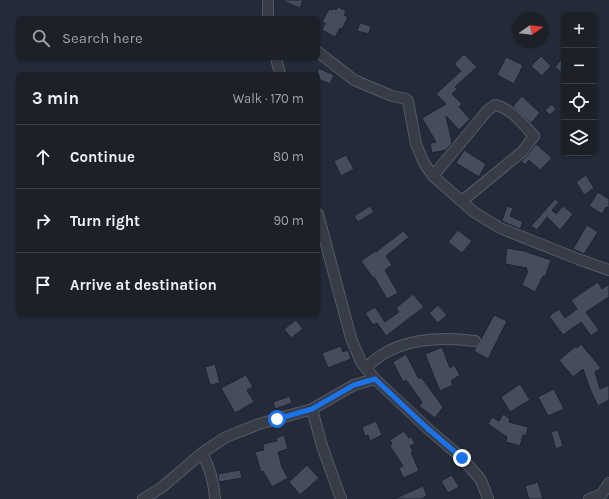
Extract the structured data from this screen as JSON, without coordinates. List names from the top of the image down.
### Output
{
  "north": "right",
  "page": {
    "map_buttons": ["+", "−"],
    "search": "Search here",
    "heading": ["3 min", "Walk · 170 m"],
    "list": [
      ["Continue", "80 m"],
      ["Turn right", "90 m"],
      "Arrive at destination"
    ]
  }
}
